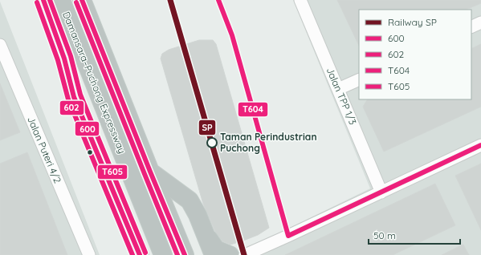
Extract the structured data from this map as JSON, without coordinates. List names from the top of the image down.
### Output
{
  "streets": {
    "highway": ["Damansara–Puchong Expressway"],
    "street": ["Jalan TPP 1/3", "Jalan Puteri 4/2"]
  },
  "places": ["Taman Perindustrian Puchong"],
  "lines": [
    "rail line SP",
    "transit line 600",
    "transit line T604",
    "transit line T605",
    "transit line 602"
  ],
  "legend": [
    "Railway SP",
    "600",
    "602",
    "T604",
    "T605"
  ],
  "scale_bar": "50 m"
}
